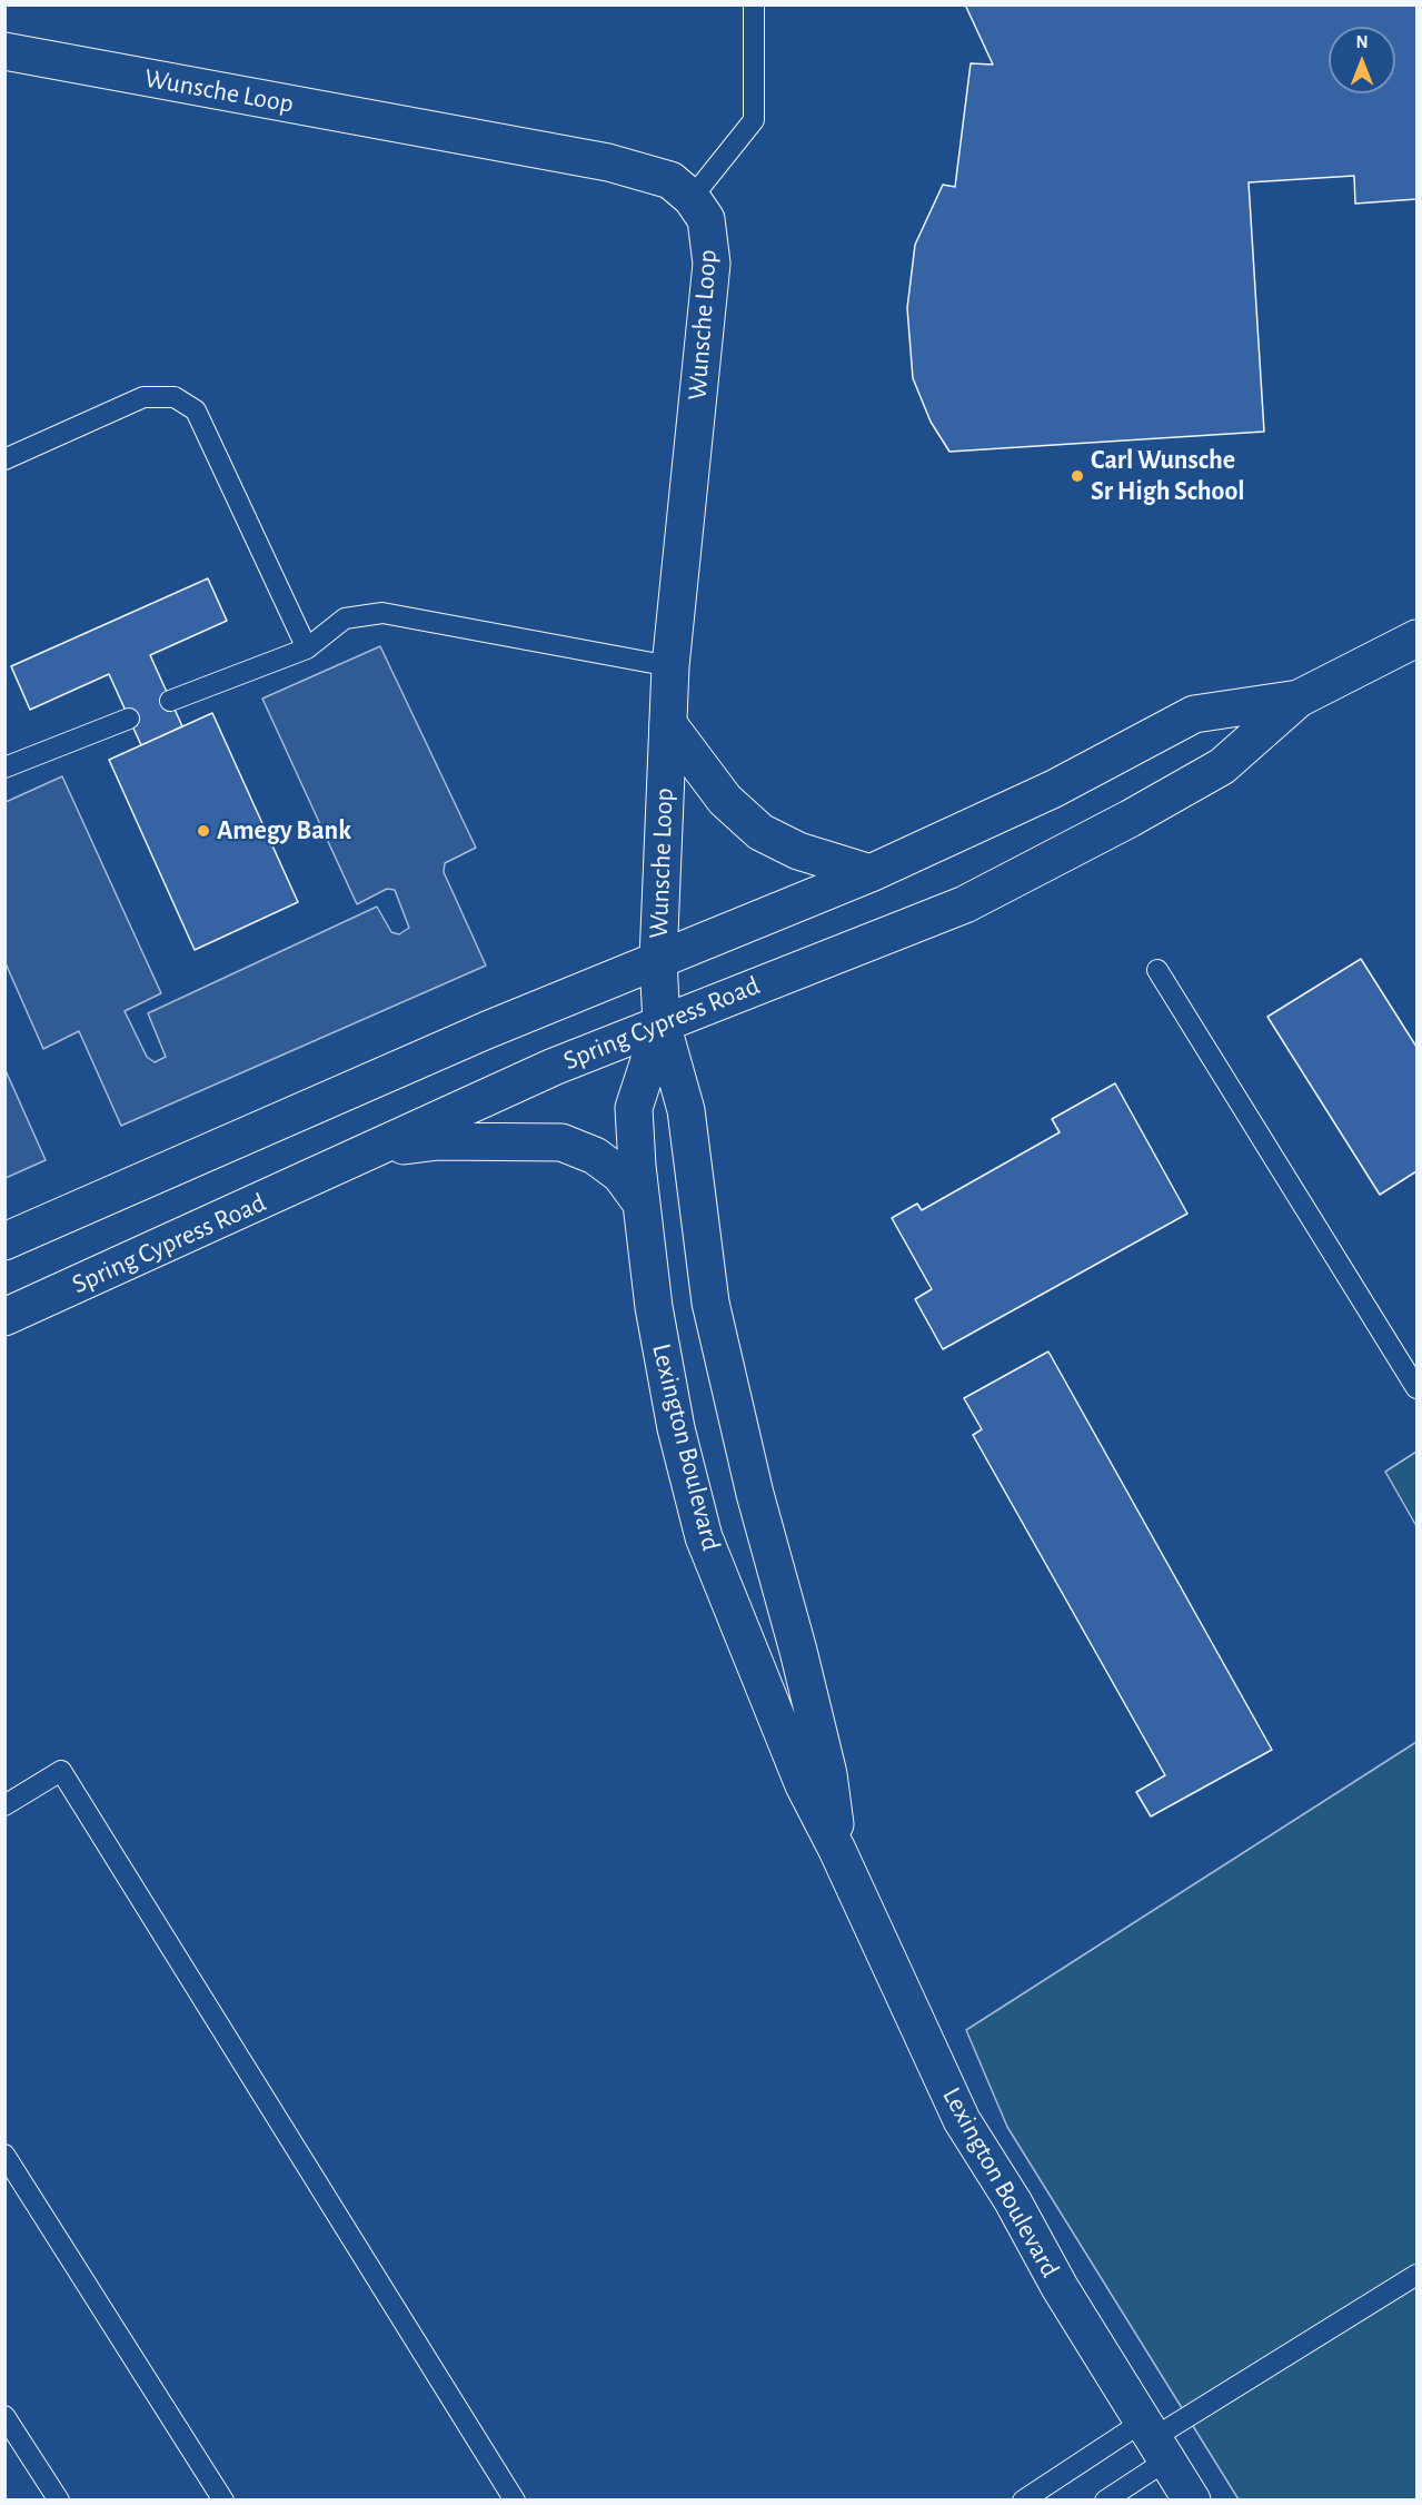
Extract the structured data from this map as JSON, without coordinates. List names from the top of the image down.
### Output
{
  "streets": {
    "main road": ["Wunsche Loop", "Spring Cypress Road", "Lexington Boulevard"]
  },
  "crossings": [
    ["Wunsche Loop", "Spring Cypress Road"],
    ["Wunsche Loop", "Lexington Boulevard"],
    ["Spring Cypress Road", "Lexington Boulevard"]
  ],
  "places": ["Carl Wunsche Sr High School", "Amegy Bank"],
  "north": "top"
}
